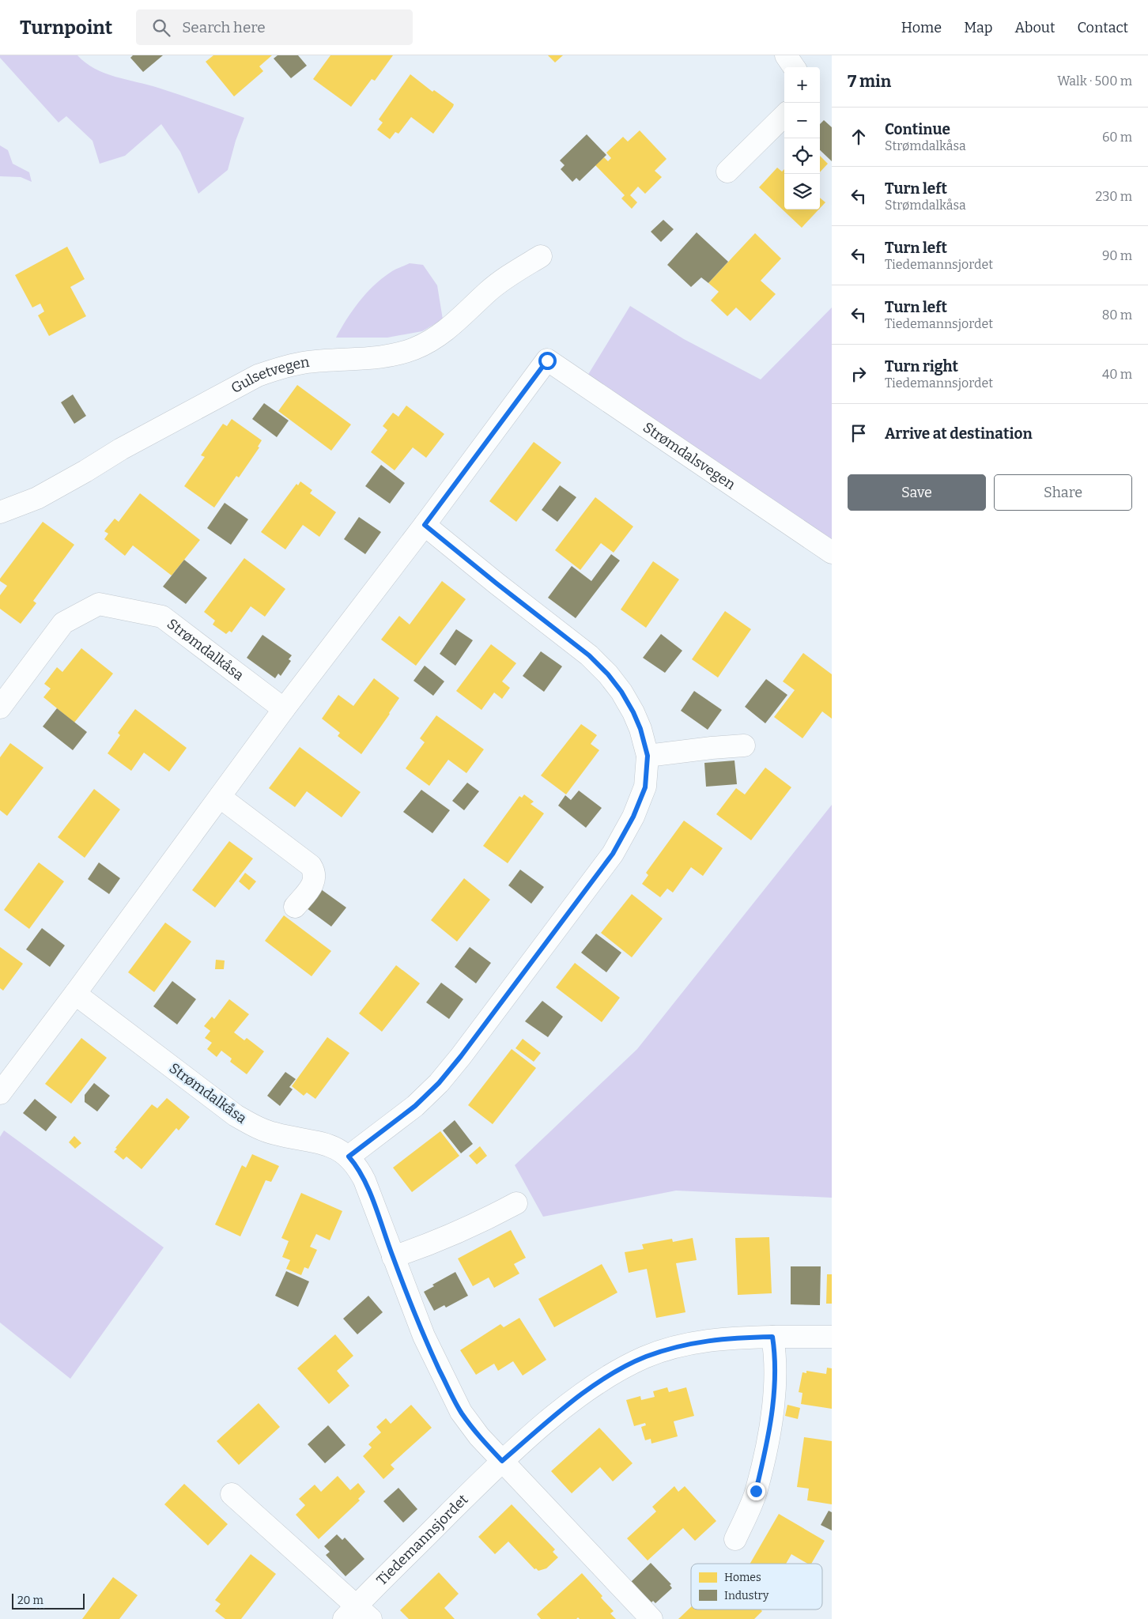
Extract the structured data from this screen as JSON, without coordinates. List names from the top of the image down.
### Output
{
  "streets": {
    "street": [
      "Gulsetvegen",
      "Strømdalsvegen",
      "Strømdalkåsa",
      "Tiedemannsjordet"
    ]
  },
  "legend": ["Homes", "Industry"],
  "scale_bar": "20 m",
  "page": {
    "header": "Turnpoint",
    "search": "Search here",
    "nav": [
      "Home",
      "Map",
      "About",
      "Contact"
    ],
    "heading": ["7 min", "Walk · 500 m"],
    "map_buttons": ["+", "−"],
    "list": [
      ["Continue", "Strømdalkåsa", "60 m"],
      ["Turn left", "Strømdalkåsa", "230 m"],
      ["Turn left", "Tiedemannsjordet", "90 m"],
      ["Turn left", "Tiedemannsjordet", "80 m"],
      ["Turn right", "Tiedemannsjordet", "40 m"],
      "Arrive at destination"
    ],
    "buttons": ["Save", "Share"],
    "scale": "20 m"
  }
}
